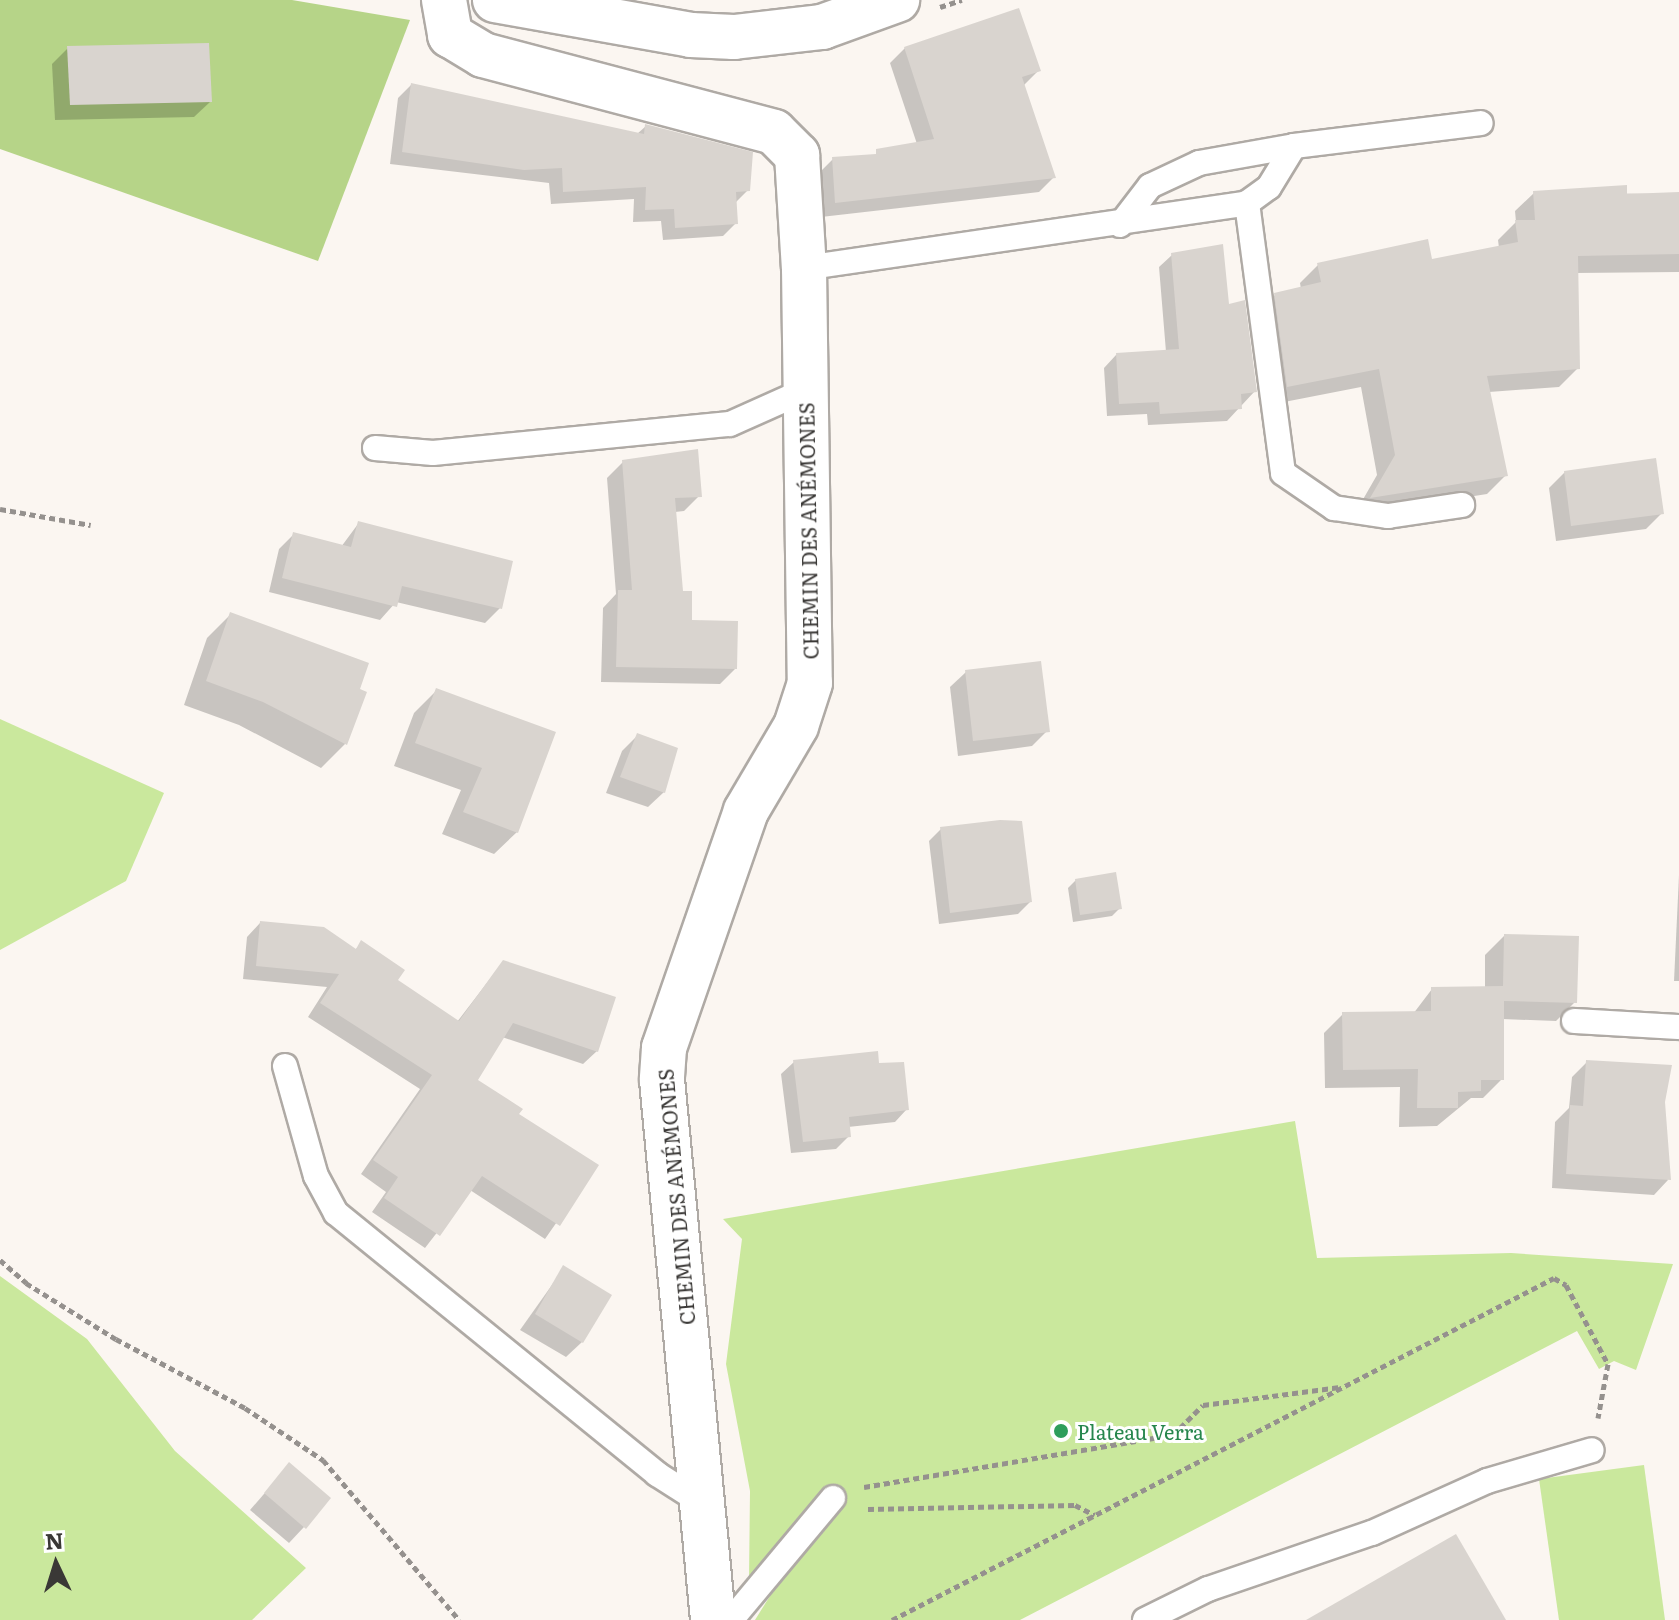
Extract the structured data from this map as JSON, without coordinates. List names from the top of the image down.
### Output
{
  "streets": {
    "street": ["CHEMIN DES ANÉMONES"]
  },
  "places": ["Plateau Verra"],
  "north": "top"
}
